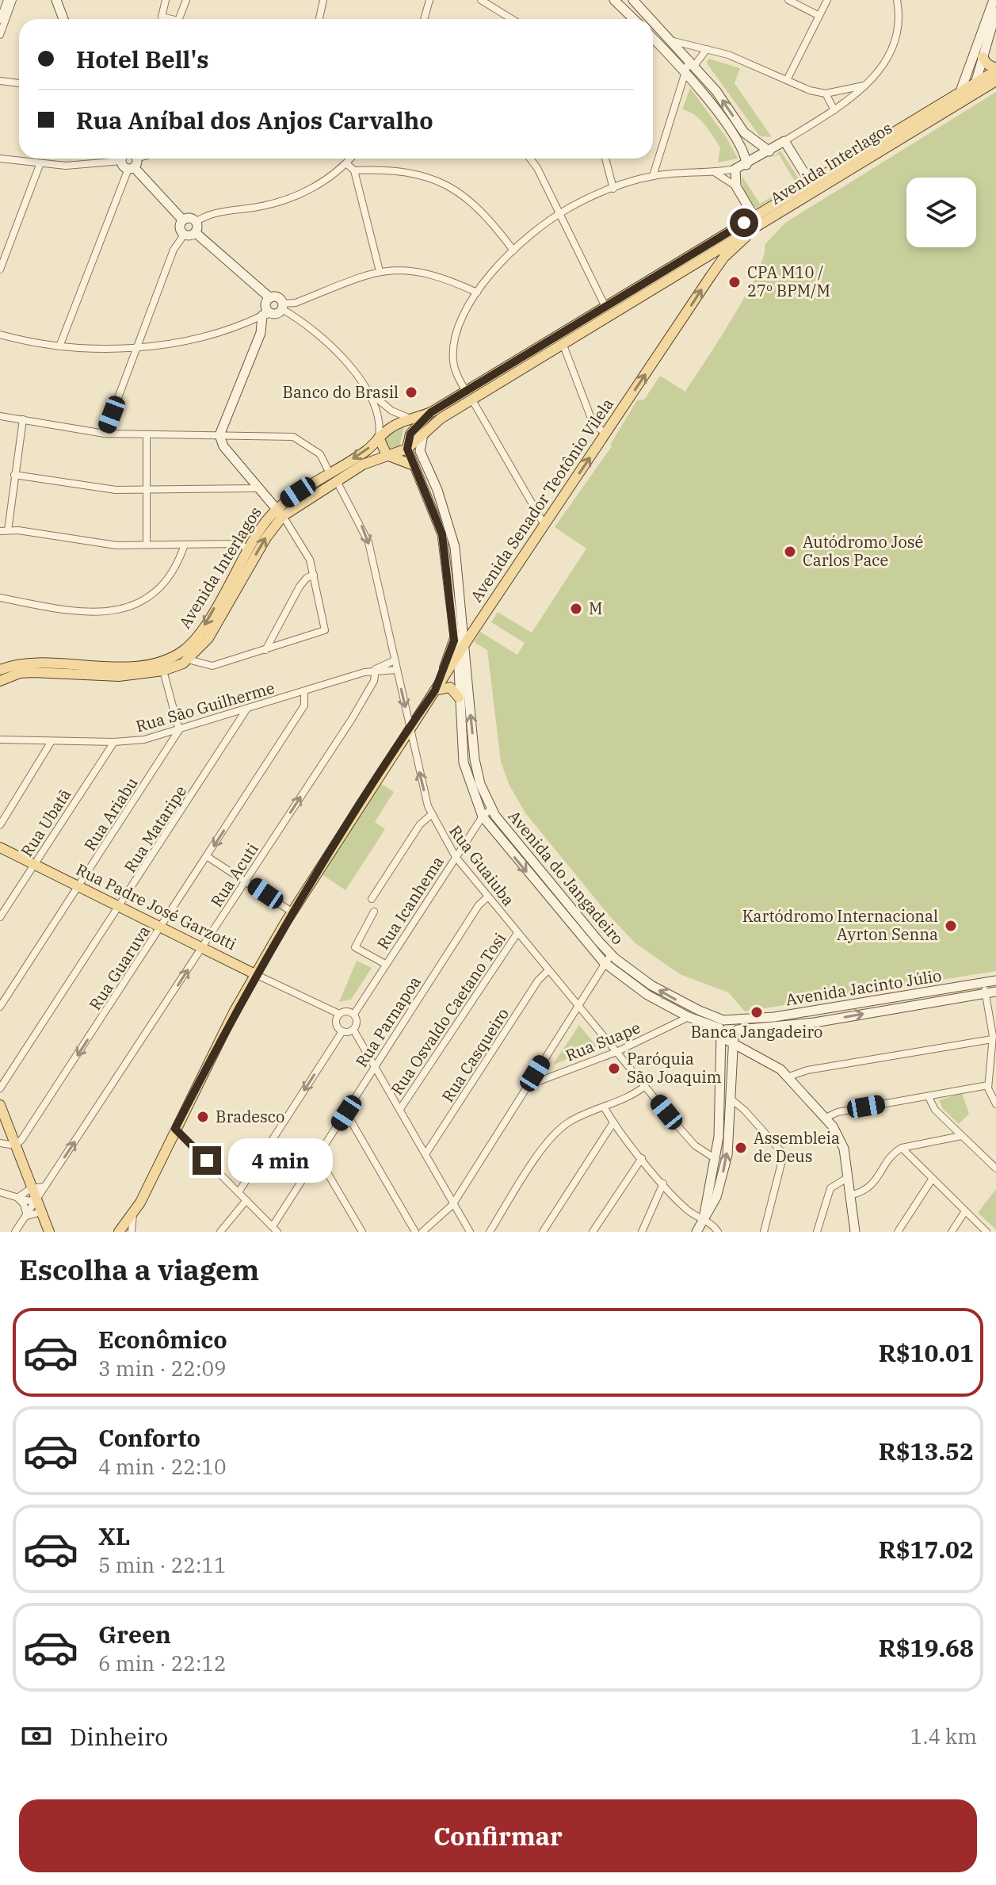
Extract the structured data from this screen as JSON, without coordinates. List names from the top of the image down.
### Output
{
  "streets": {
    "main road": ["Avenida Interlagos", "Avenida Senador Teotônio Vilela", "Rua Padre José Garzotti"],
    "street": [
      "Rua São Guilherme",
      "Rua Ariabu",
      "Rua Ubatã",
      "Rua Mataripe",
      "Rua Guaiuba",
      "Rua Acuti",
      "Avenida do Jangadeiro",
      "Rua Icanhema",
      "Rua Guaruva",
      "Avenida Jacinto Júlio",
      "Rua Osvaldo Caetano Tosi",
      "Rua Parnapoa",
      "Rua Suape",
      "Rua Casqueiro"
    ]
  },
  "crossings": [
    ["Avenida Interlagos", "Avenida Senador Teotônio Vilela"],
    ["Avenida Interlagos", "Rua Guaiuba"],
    ["Avenida Interlagos", "Avenida do Jangadeiro"],
    ["Avenida Senador Teotônio Vilela", "Rua Guaiuba"],
    ["Avenida Senador Teotônio Vilela", "Avenida do Jangadeiro"],
    ["Avenida Senador Teotônio Vilela", "Rua Padre José Garzotti"],
    ["Rua São Guilherme", "Rua Ariabu"],
    ["Rua São Guilherme", "Rua Ubatã"],
    ["Rua São Guilherme", "Rua Mataripe"],
    ["Rua São Guilherme", "Rua Guaiuba"],
    ["Rua São Guilherme", "Rua Acuti"],
    ["Rua São Guilherme", "Rua Guaruva"],
    ["Rua Ariabu", "Rua Padre José Garzotti"],
    ["Rua Ubatã", "Rua Padre José Garzotti"],
    ["Rua Mataripe", "Rua Padre José Garzotti"],
    ["Rua Guaiuba", "Rua Icanhema"],
    ["Rua Guaiuba", "Rua Osvaldo Caetano Tosi"],
    ["Rua Guaiuba", "Rua Parnapoa"],
    ["Rua Guaiuba", "Rua Suape"],
    ["Rua Guaiuba", "Rua Casqueiro"],
    ["Rua Acuti", "Rua Padre José Garzotti"],
    ["Avenida do Jangadeiro", "Rua Icanhema"],
    ["Avenida do Jangadeiro", "Rua Suape"],
    ["Rua Padre José Garzotti", "Rua Guaruva"]
  ],
  "one_way": ["Rua Acuti", "Rua Guaruva"],
  "places": [
    "CPA M10 / 27º BPM/M",
    "Banco do Brasil",
    "Autódromo José Carlos Pace",
    "M",
    "Kartódromo Internacional Ayrton Senna",
    "Banca Jangadeiro",
    "Paróquia São Joaquim",
    "Bradesco",
    "Assembleia de Deus"
  ],
  "page": {
    "banner": ["Hotel Bell's", "Rua Aníbal dos Anjos Carvalho"],
    "bubble": "4 min",
    "heading": "Escolha a viagem",
    "list": [
      {
        "name": "Econômico",
        "note": "3 min · 22:09",
        "value": "R$10.01"
      },
      {
        "name": "Conforto",
        "note": "4 min · 22:10",
        "value": "R$13.52"
      },
      {
        "name": "XL",
        "note": "5 min · 22:11",
        "value": "R$17.02"
      },
      {
        "name": "Green",
        "note": "6 min · 22:12",
        "value": "R$19.68"
      }
    ],
    "pay": ["Dinheiro", "1.4 km"],
    "buttons": "Confirmar"
  }
}
